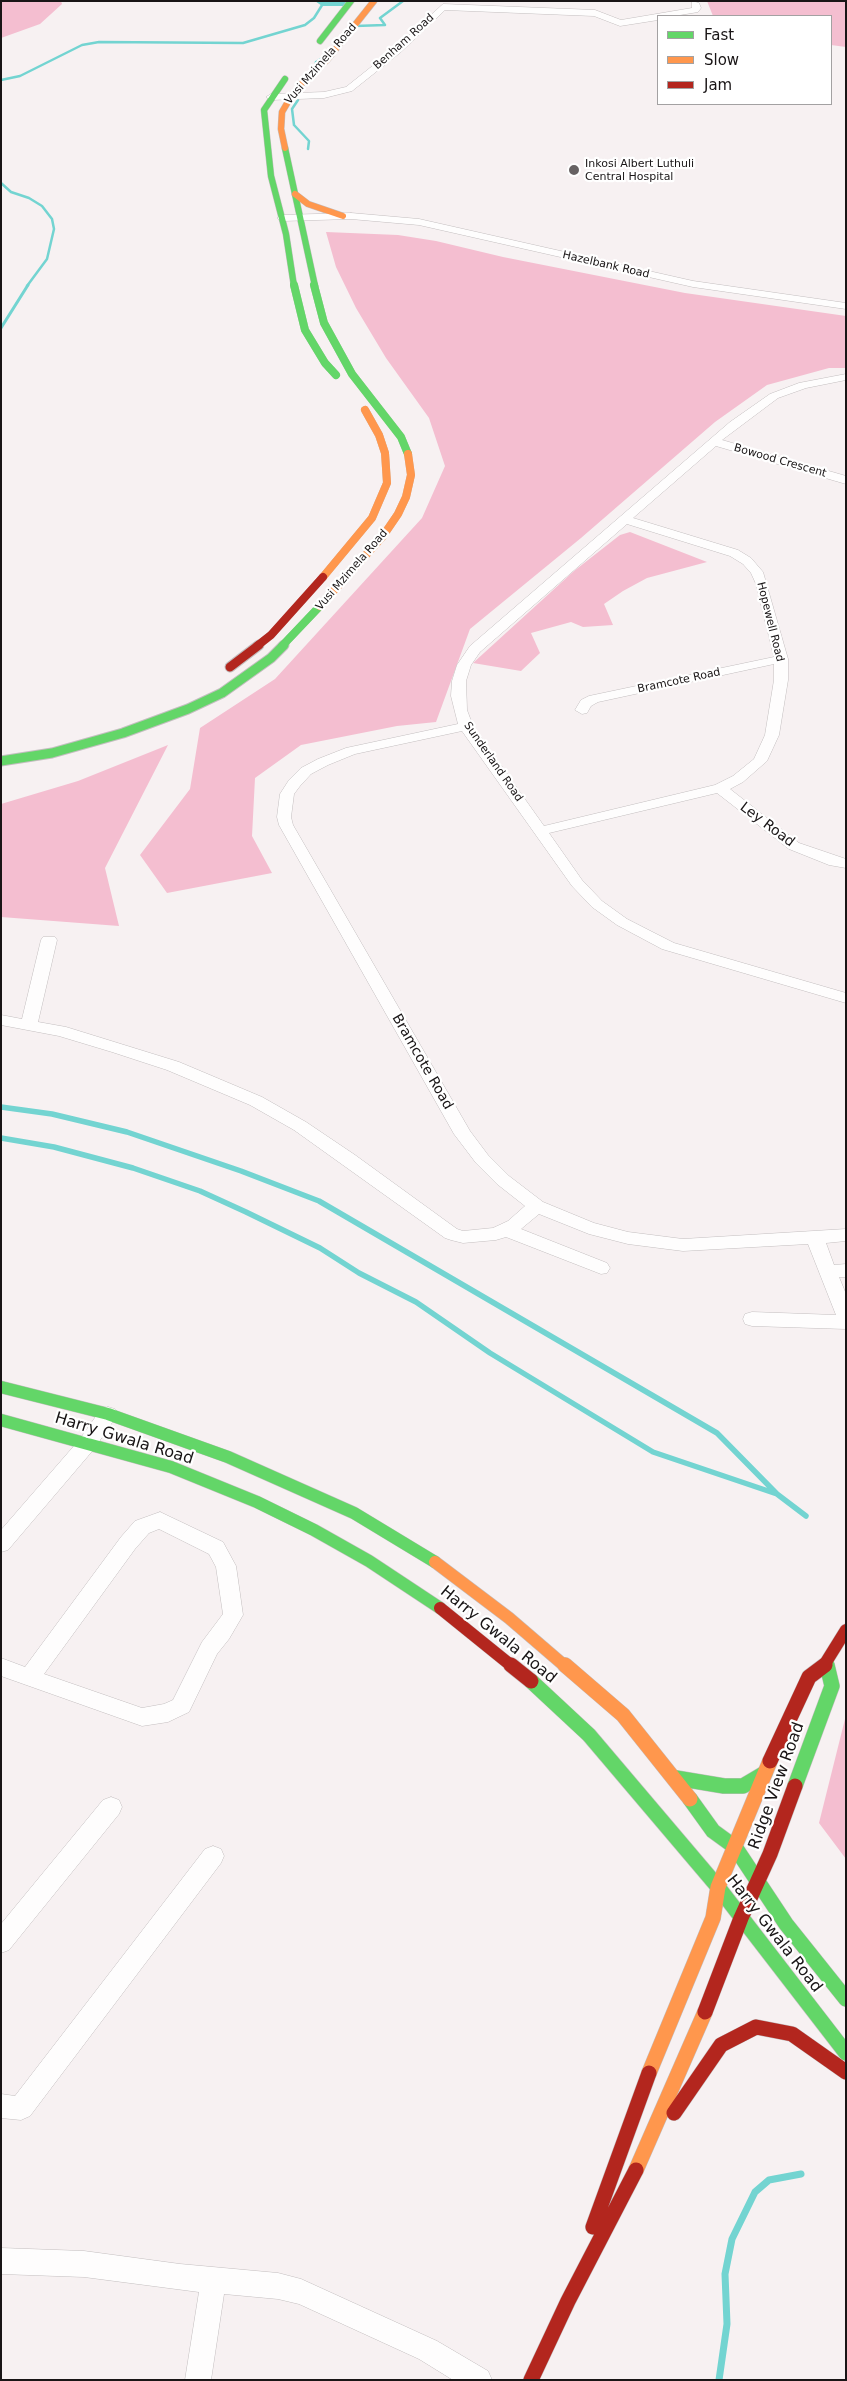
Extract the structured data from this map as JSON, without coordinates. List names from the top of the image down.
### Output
{
  "streets": {
    "main road": ["Vusi Mzimela Road", "Harry Gwala Road", "Ridge View Road"],
    "street": [
      "Benham Road",
      "Hazelbank Road",
      "Bowood Crescent",
      "Hopewell Road",
      "Bramcote Road",
      "Sunderland Road",
      "Ley Road"
    ]
  },
  "crossings": [
    ["Benham Road", "Vusi Mzimela Road"],
    ["Vusi Mzimela Road", "Hazelbank Road"],
    ["Bowood Crescent", "Sunderland Road"],
    ["Hopewell Road", "Bramcote Road"],
    ["Hopewell Road", "Sunderland Road"],
    ["Hopewell Road", "Ley Road"],
    ["Bramcote Road", "Sunderland Road"],
    ["Harry Gwala Road", "Ridge View Road"]
  ],
  "places": ["Inkosi Albert Luthuli Central Hospital"],
  "legend": ["Fast", "Slow", "Jam"]
}
